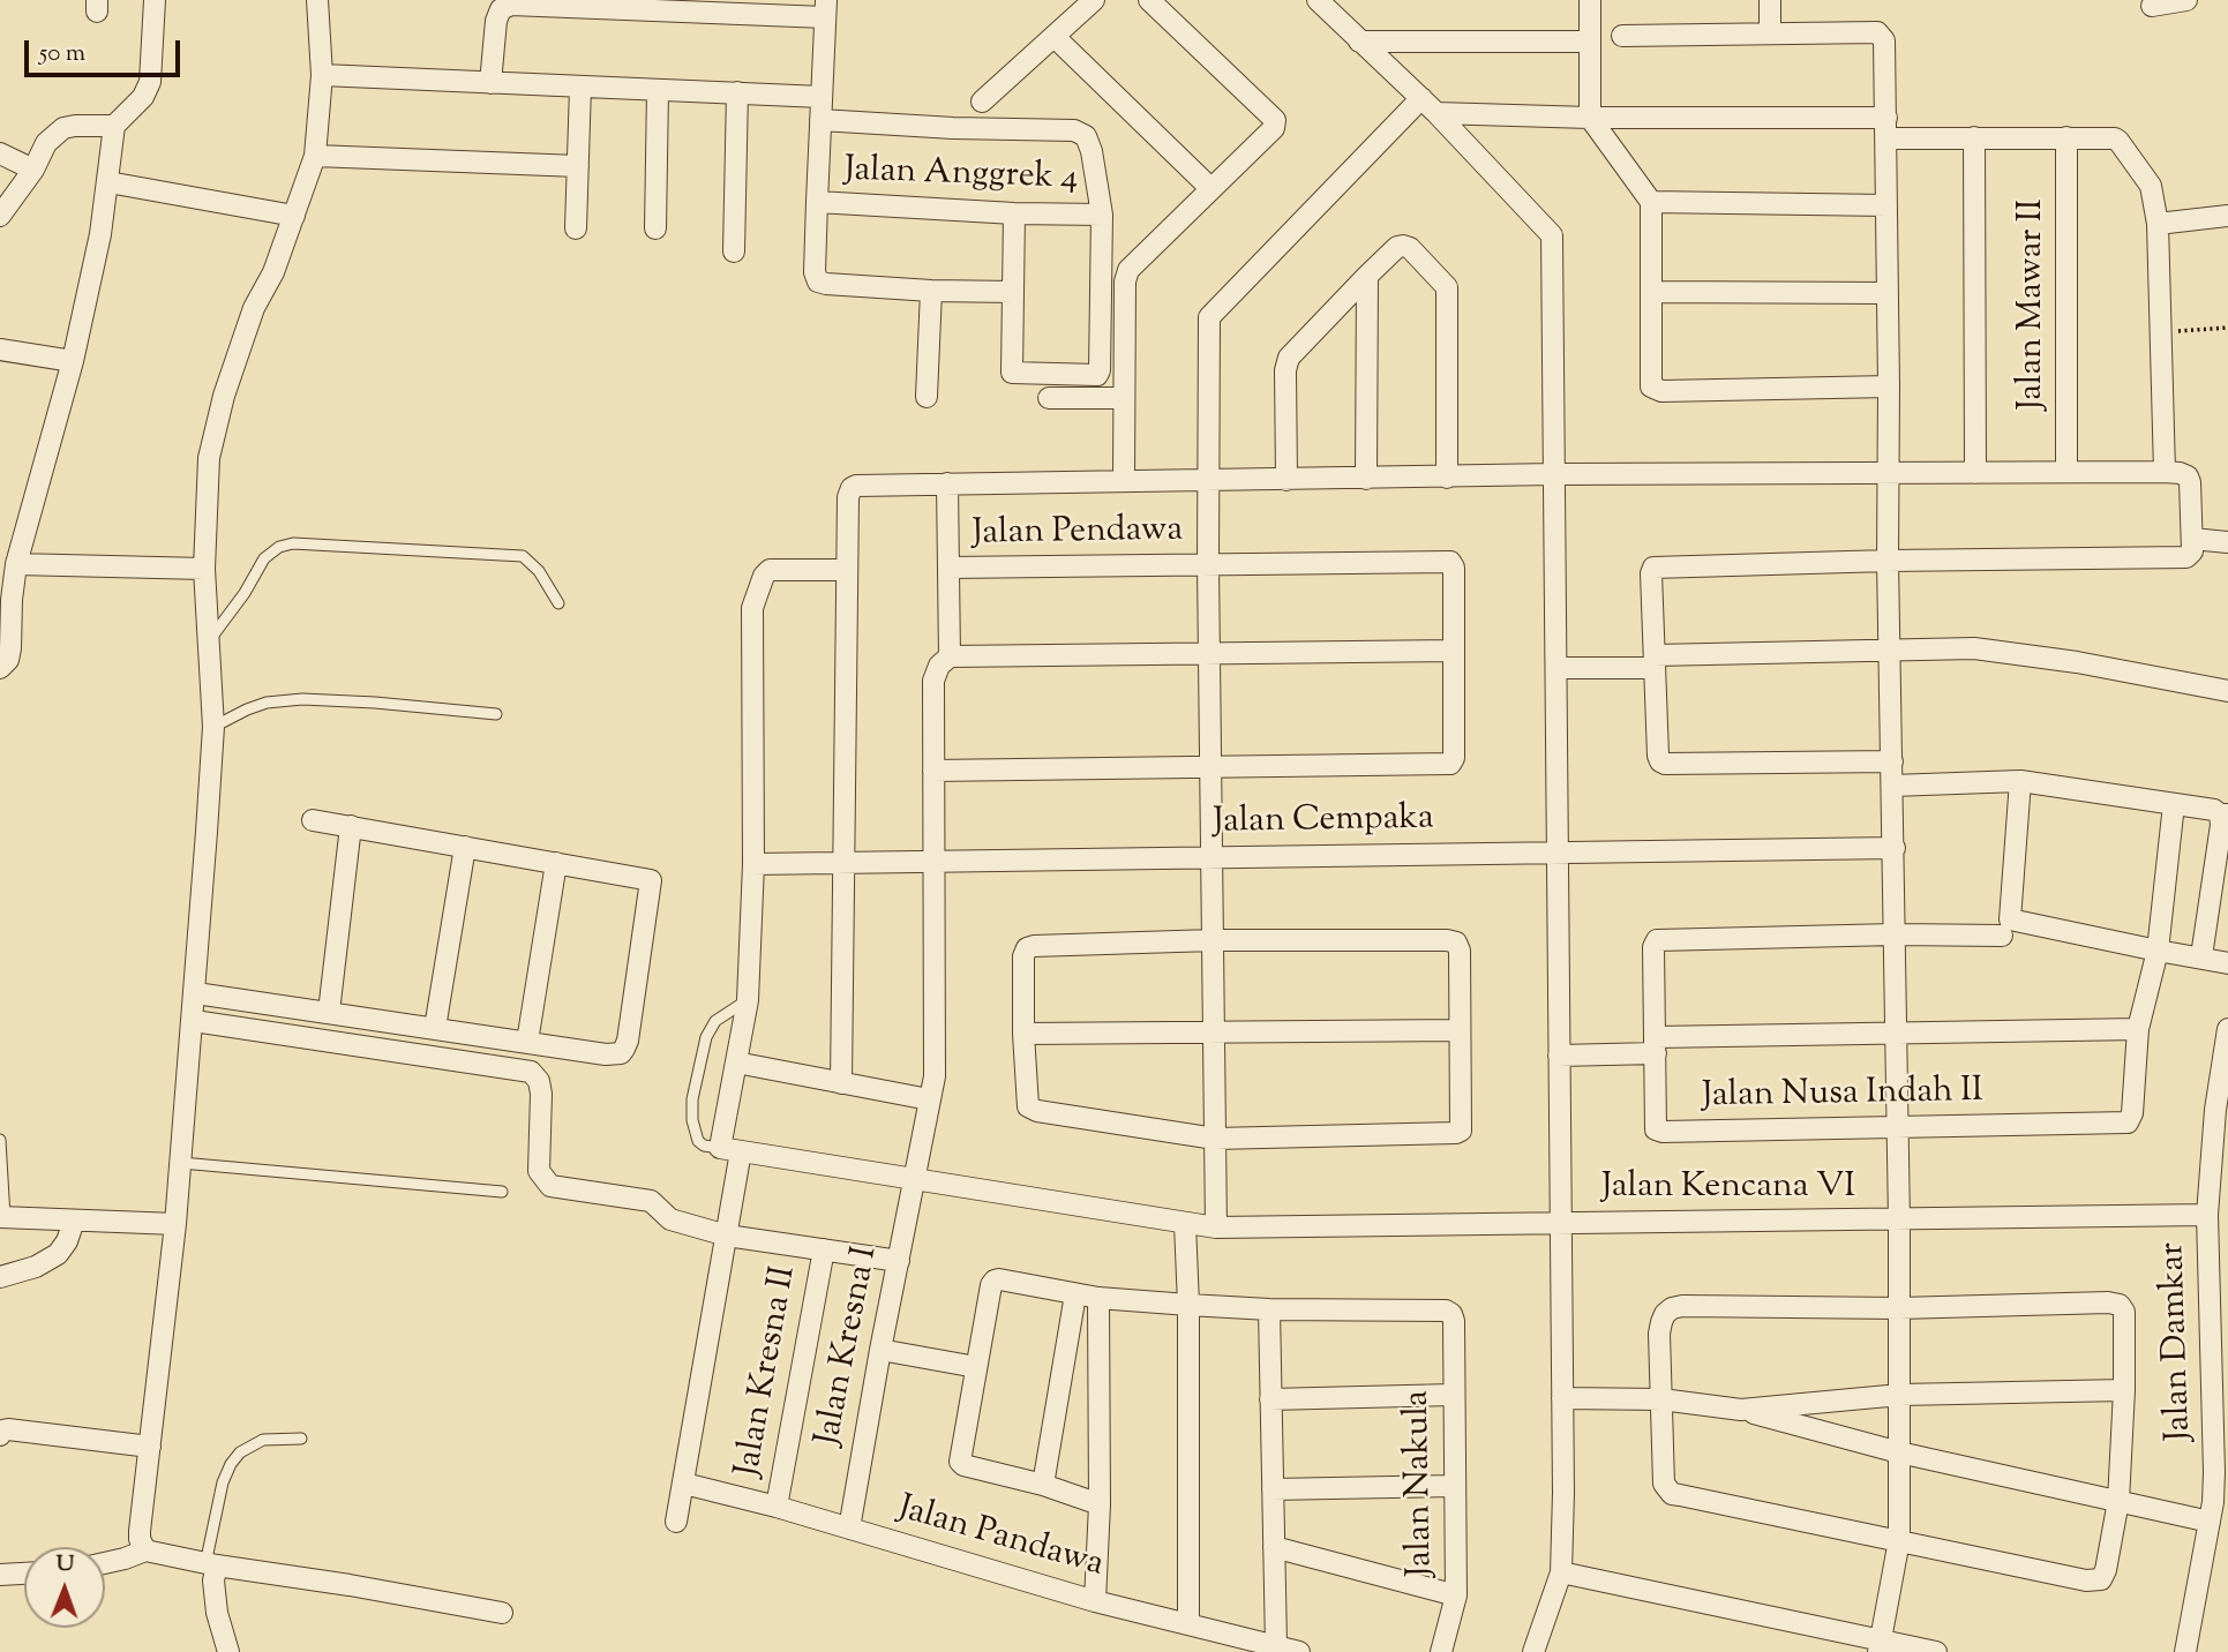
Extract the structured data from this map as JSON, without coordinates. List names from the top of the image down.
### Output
{
  "streets": {
    "street": [
      "Jalan Anggrek 4",
      "Jalan Mawar II",
      "Jalan Pendawa",
      "Jalan Cempaka",
      "Jalan Nusa Indah II",
      "Jalan Kencana VI",
      "Jalan Damkar",
      "Jalan Kresna I",
      "Jalan Kresna II",
      "Jalan Nakula",
      "Jalan Pandawa"
    ]
  },
  "crossings": [
    ["Jalan Pendawa", "Jalan Kresna I"],
    ["Jalan Cempaka", "Jalan Kresna I"],
    ["Jalan Kencana VI", "Jalan Damkar"],
    ["Jalan Kencana VI", "Jalan Kresna I"],
    ["Jalan Kresna I", "Jalan Pandawa"],
    ["Jalan Kresna II", "Jalan Pandawa"]
  ],
  "scale_bar": "50 m",
  "north": "top"
}
